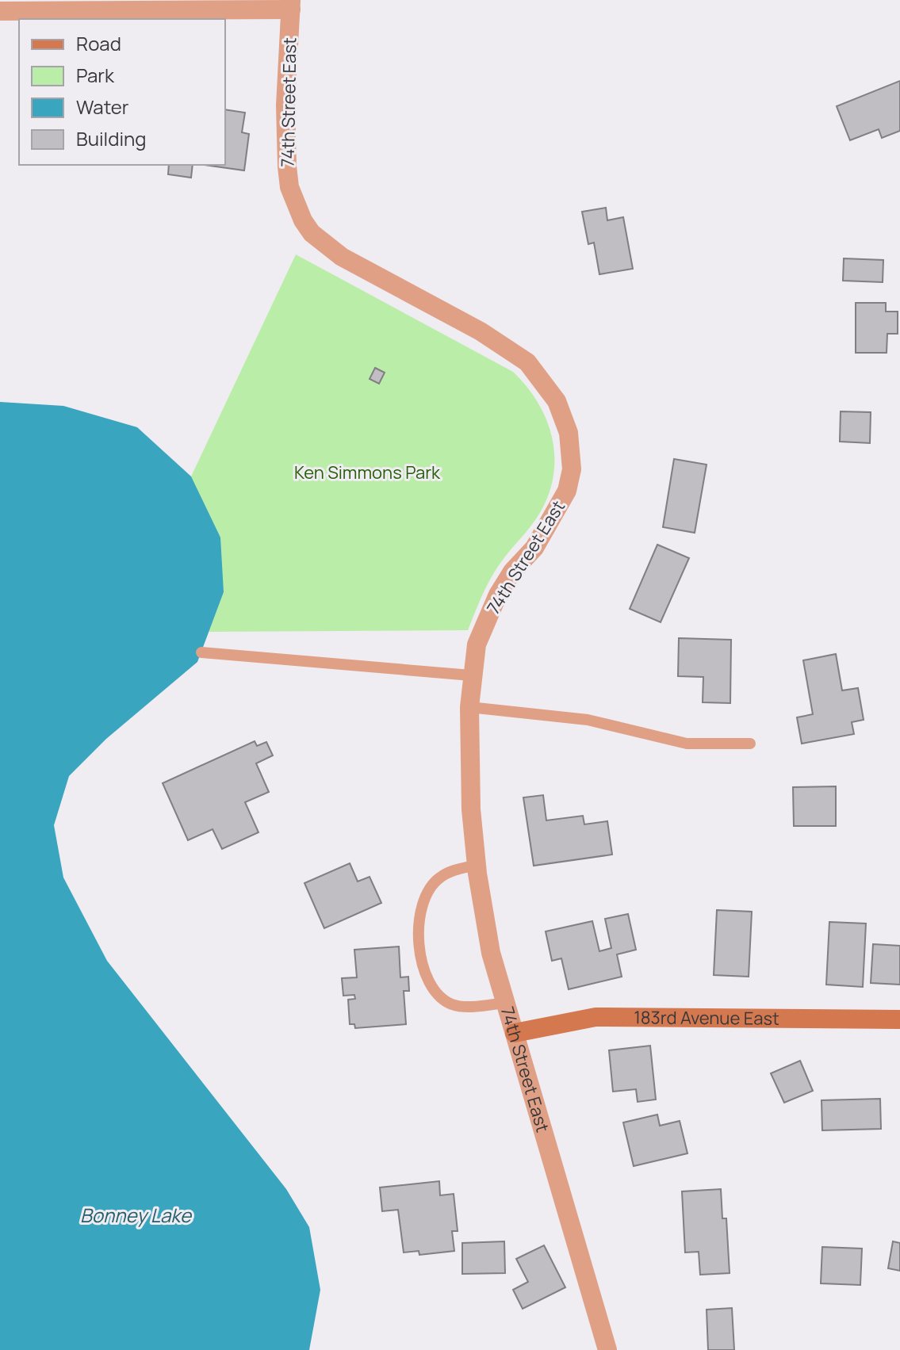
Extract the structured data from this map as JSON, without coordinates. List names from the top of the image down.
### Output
{
  "streets": {
    "street": ["74th Street East", "183rd Avenue East"]
  },
  "crossings": [
    ["74th Street East", "183rd Avenue East"]
  ],
  "water": ["Bonney Lake"],
  "parks": ["Ken Simmons Park"],
  "legend": [
    "Road",
    "Park",
    "Water",
    "Building"
  ]
}
